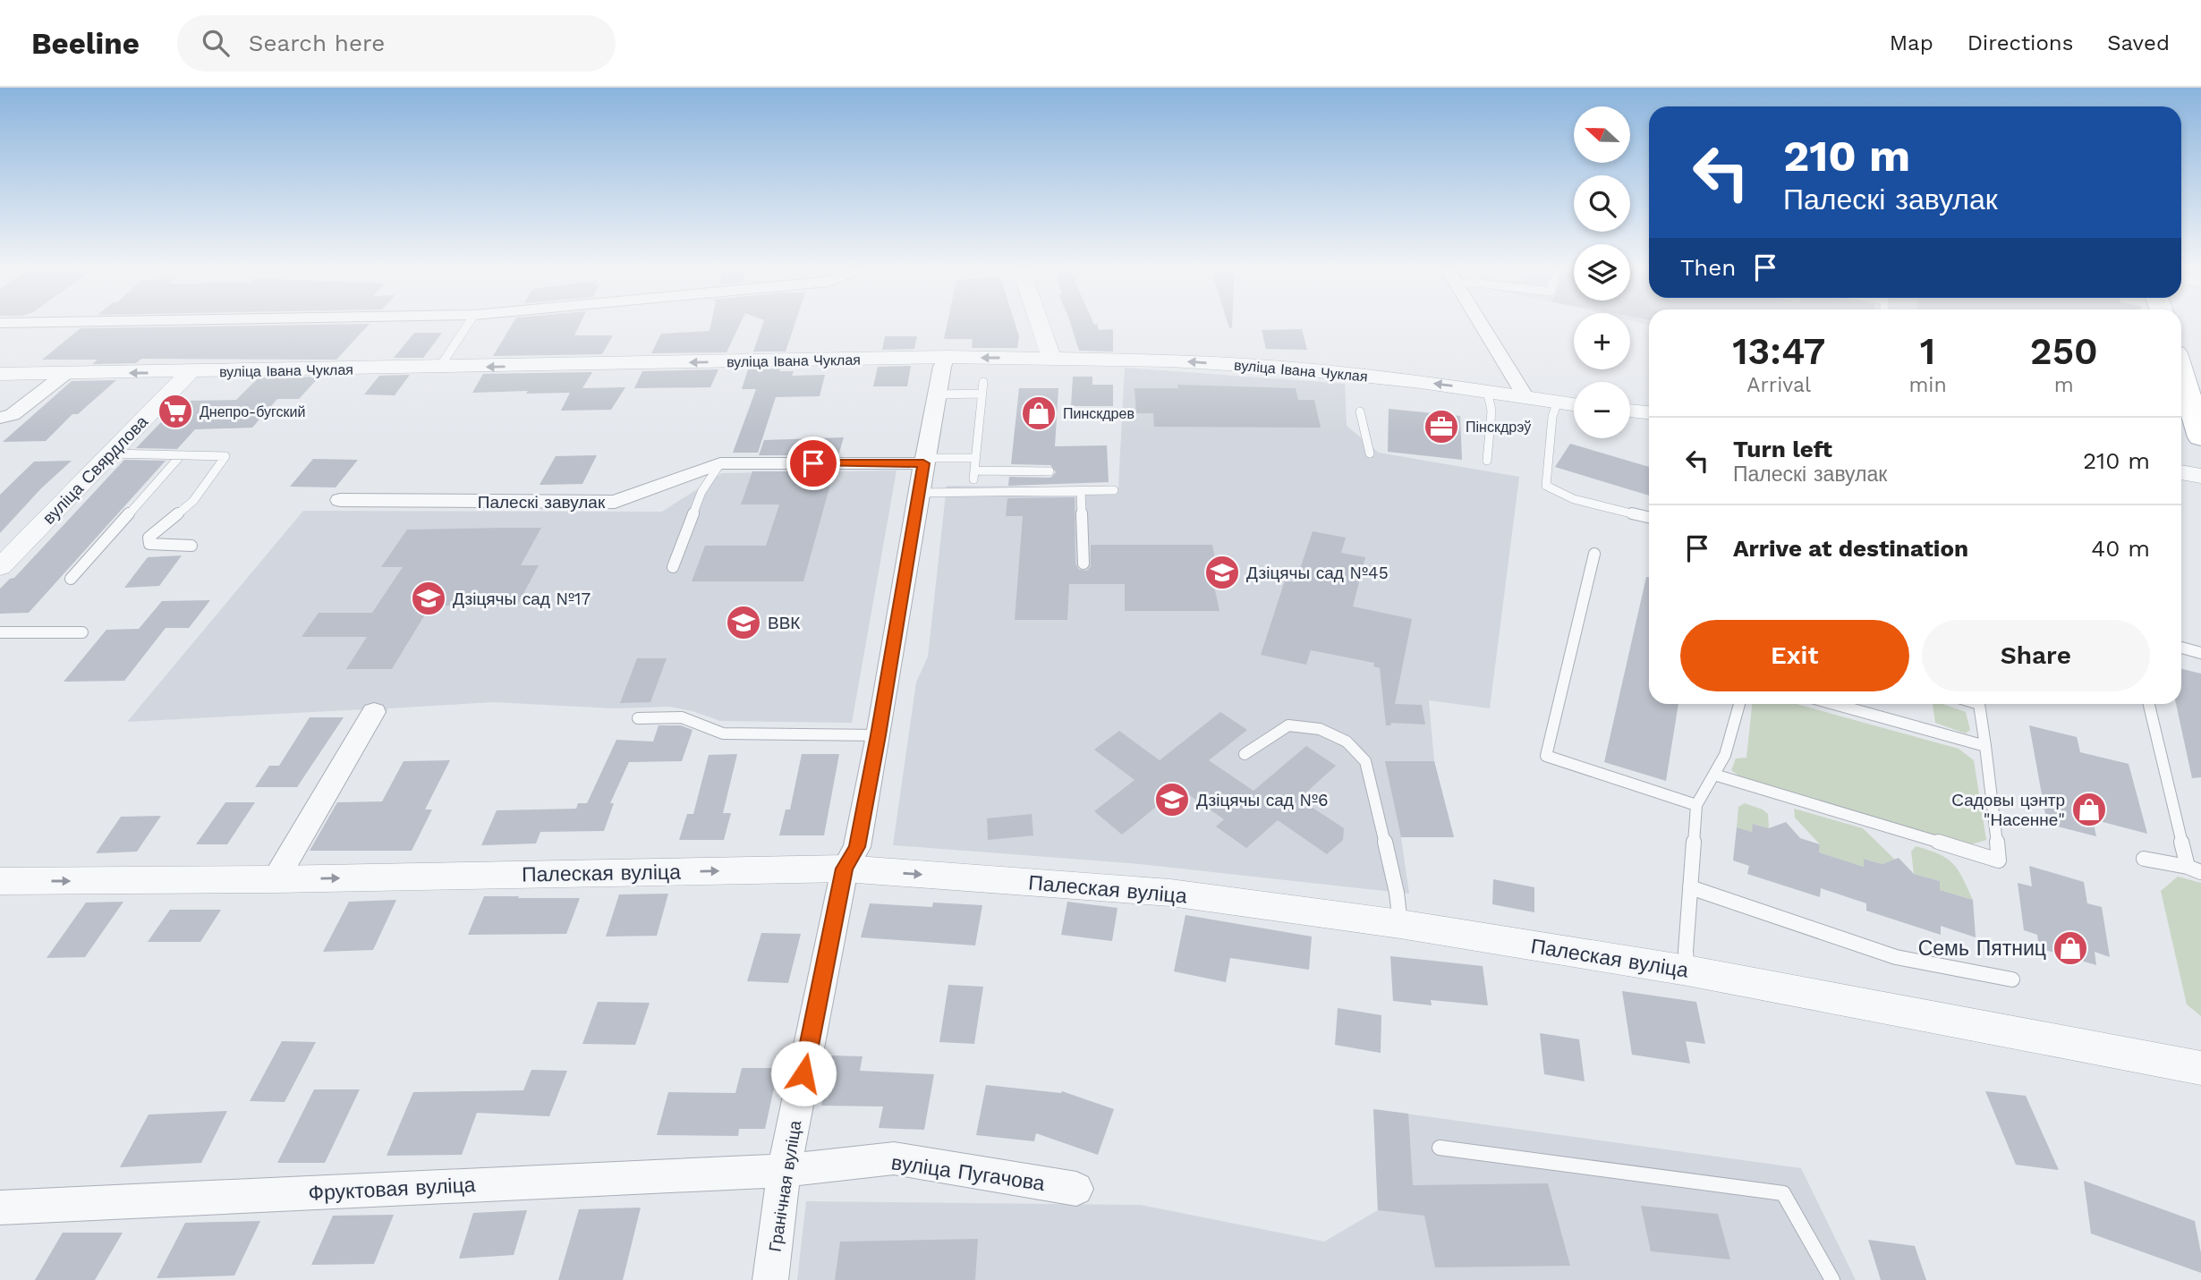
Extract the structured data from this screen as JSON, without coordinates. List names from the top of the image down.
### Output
{
  "streets": {
    "street": [
      "вуліца Івана Чуклая",
      "вуліца Свярдлова",
      "Палескі завулак",
      "Палеская вуліца",
      "вуліца Пугачова",
      "Гранічная вуліца",
      "Фруктовая вуліца"
    ]
  },
  "crossings": [
    ["вуліца Івана Чуклая", "вуліца Свярдлова"],
    ["вуліца Івана Чуклая", "Гранічная вуліца"],
    ["Палескі завулак", "Гранічная вуліца"],
    ["Палеская вуліца", "Гранічная вуліца"],
    ["вуліца Пугачова", "Гранічная вуліца"],
    ["вуліца Пугачова", "Фруктовая вуліца"],
    ["Гранічная вуліца", "Фруктовая вуліца"]
  ],
  "one_way": ["вуліца Івана Чуклая", "Палеская вуліца"],
  "places": {
    "supermarket": ["Днепро-бугский"],
    "shop": ["Пинскдрев", "Садовы цэнтр \"Насенне\"", "Семь Пятниц"],
    "office": ["Пінскдрэў"],
    "school or university": [
      "Дзіцячы сад №45",
      "Дзіцячы сад №17",
      "ВВК",
      "Дзіцячы сад №6"
    ]
  },
  "north": "left",
  "page": {
    "header": "Beeline",
    "search": "Search here",
    "nav": ["Map", "Directions", "Saved"],
    "map_buttons": ["+", "−"],
    "turn": ["210 m", "Палескі завулак"],
    "then": "Then",
    "eta": [
      "13:47",
      "Arrival",
      "1",
      "min",
      "250",
      "m"
    ],
    "list": [
      {
        "name": "Turn left",
        "note": "Палескі завулак",
        "value": "210 m"
      },
      {
        "name": "Arrive at destination",
        "value": "40 m"
      }
    ],
    "buttons": ["Exit", "Share"]
  }
}
